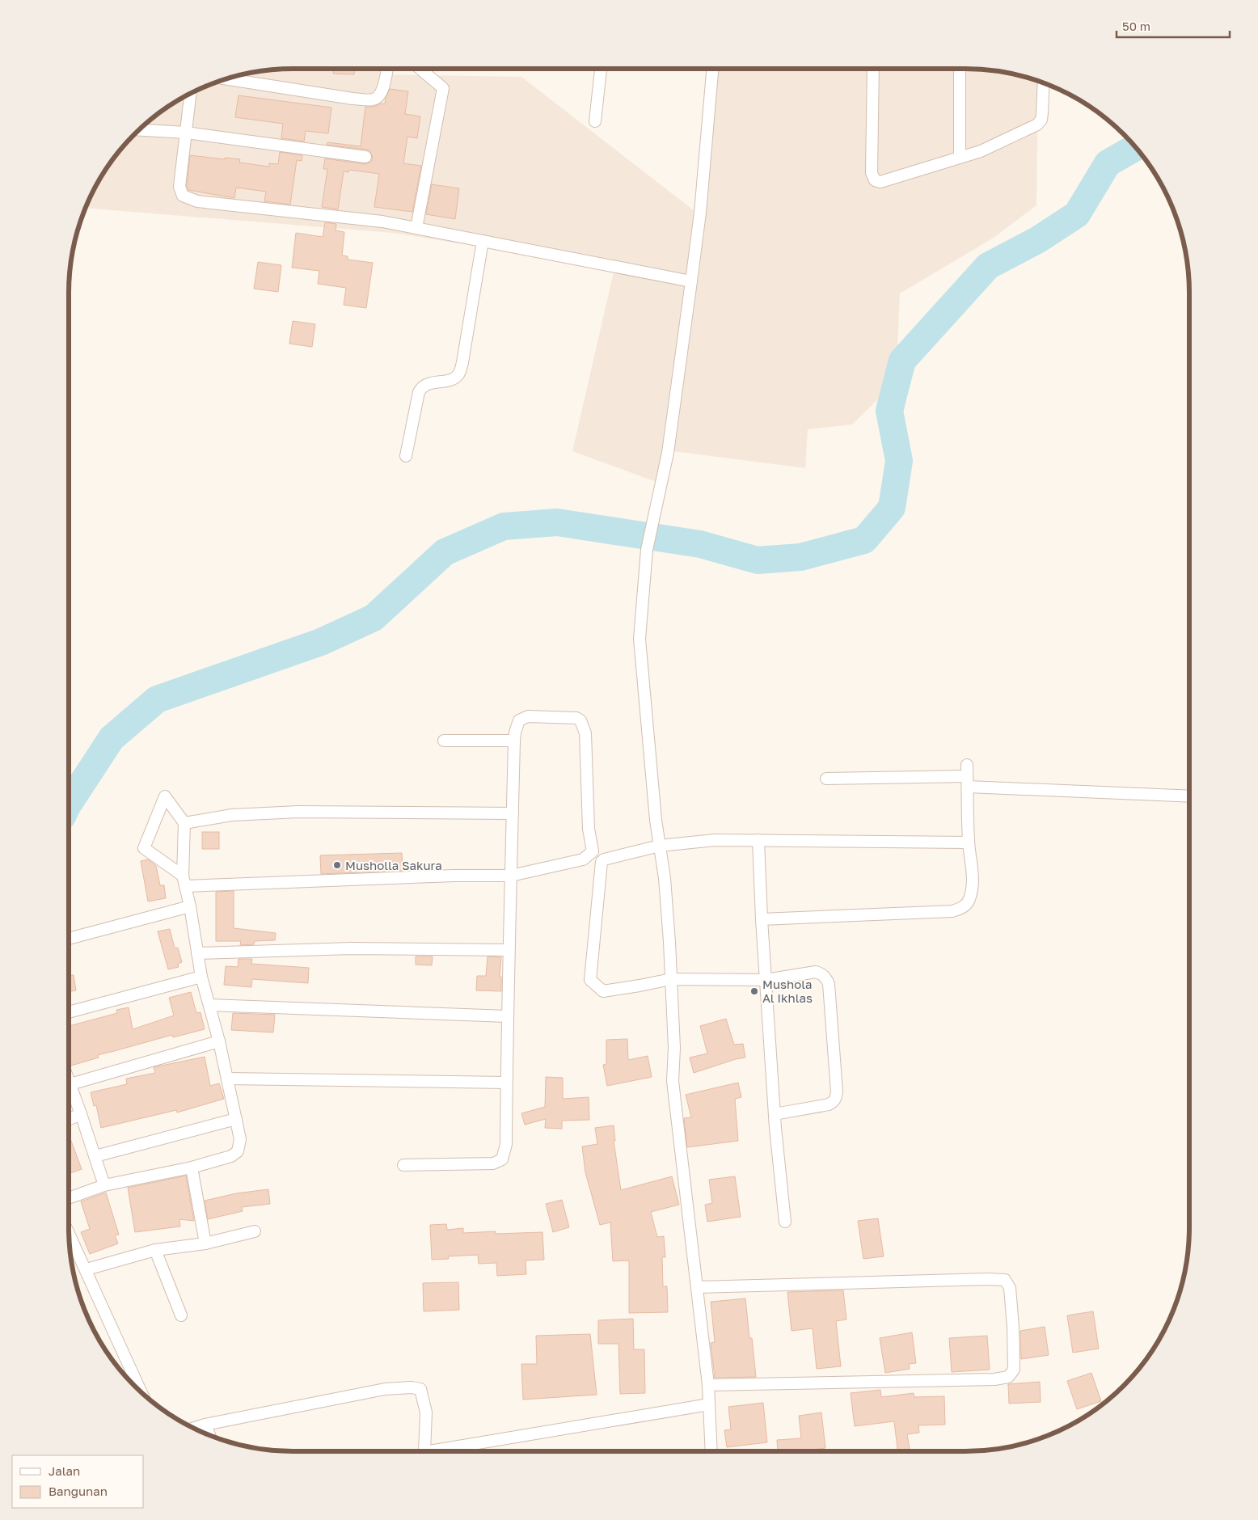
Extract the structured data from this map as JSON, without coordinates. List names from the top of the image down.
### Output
{
  "places": ["Musholla Sakura", "Mushola Al Ikhlas"],
  "legend": ["Jalan", "Bangunan"],
  "scale_bar": "50 m"
}
